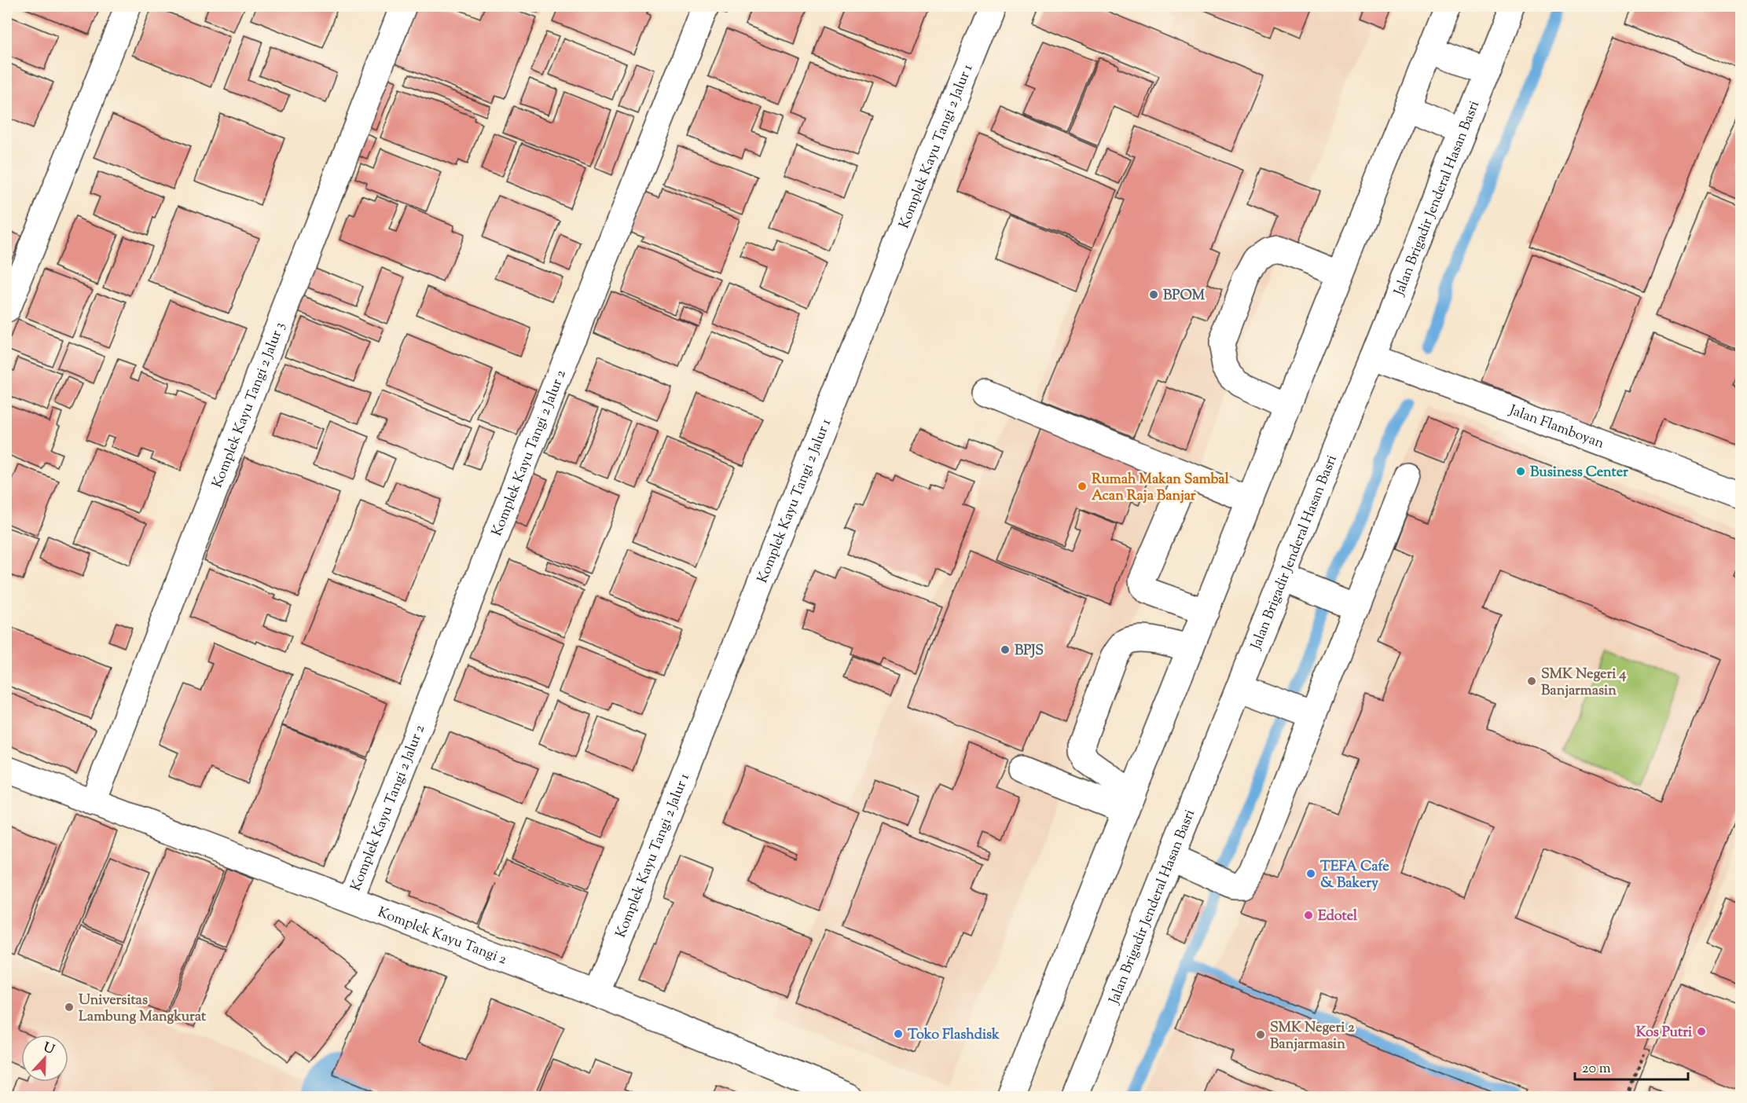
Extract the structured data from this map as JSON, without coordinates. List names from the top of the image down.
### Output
{
  "streets": {
    "main road": [
      "Komplek Kayu Tangi 2 Jalur 1",
      "Jalan Brigadir Jenderal Hasan Basri",
      "Komplek Kayu Tangi 2 Jalur 3",
      "Jalan Flamboyan",
      "Komplek Kayu Tangi 2 Jalur 2",
      "Komplek Kayu Tangi 2"
    ]
  },
  "crossings": [
    ["Komplek Kayu Tangi 2 Jalur 1", "Komplek Kayu Tangi 2"],
    ["Jalan Brigadir Jenderal Hasan Basri", "Jalan Flamboyan"],
    ["Komplek Kayu Tangi 2 Jalur 3", "Komplek Kayu Tangi 2"],
    ["Komplek Kayu Tangi 2 Jalur 2", "Komplek Kayu Tangi 2"]
  ],
  "places": [
    "BPOM",
    "Business Center",
    "Rumah Makan Sambal Acan Raja Banjar",
    "BPJS",
    "SMK Negeri 4 Banjarmasin",
    "TEFA Cafe & Bakery",
    "Edotel",
    "Universitas Lambung Mangkurat",
    "Kos Putri",
    "Toko Flashdisk",
    "SMK Negeri 2 Banjarmasin"
  ],
  "scale_bar": "20 m",
  "north": "top"
}
